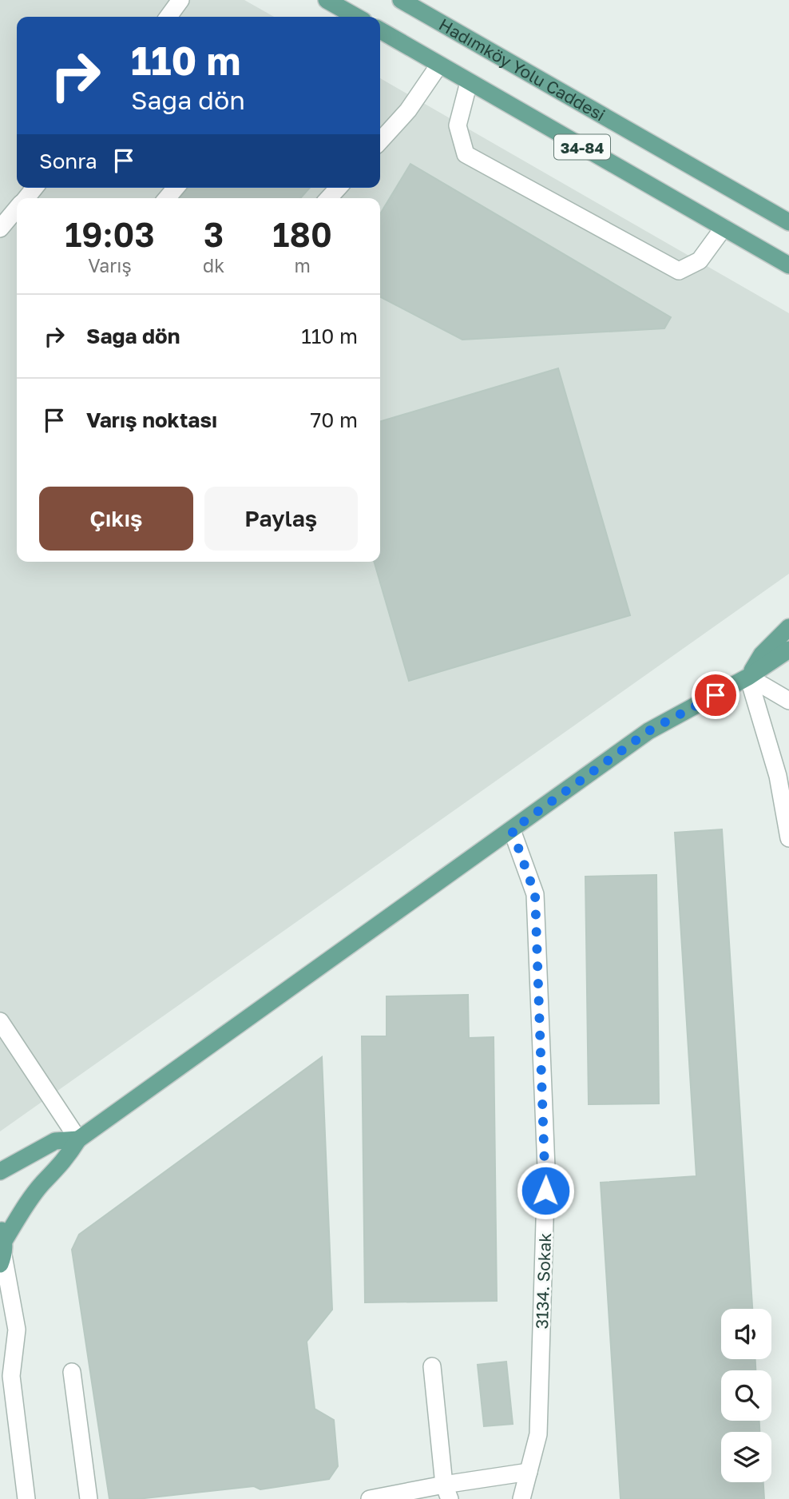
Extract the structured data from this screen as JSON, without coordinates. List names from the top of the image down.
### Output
{
  "streets": {
    "main road": ["Hadımköy Yolu Caddesi", "34-84"],
    "street": ["3134. Sokak"]
  },
  "page": {
    "turn": ["110 m", "Sağa dön"],
    "then": "Sonra",
    "eta": [
      "19:03",
      "Varış",
      "3",
      "dk",
      "180",
      "m"
    ],
    "list": [
      {
        "name": "Sağa dön",
        "value": "110 m"
      },
      {
        "name": "Varış noktası",
        "value": "70 m"
      }
    ],
    "buttons": ["Çıkış", "Paylaş"]
  }
}
